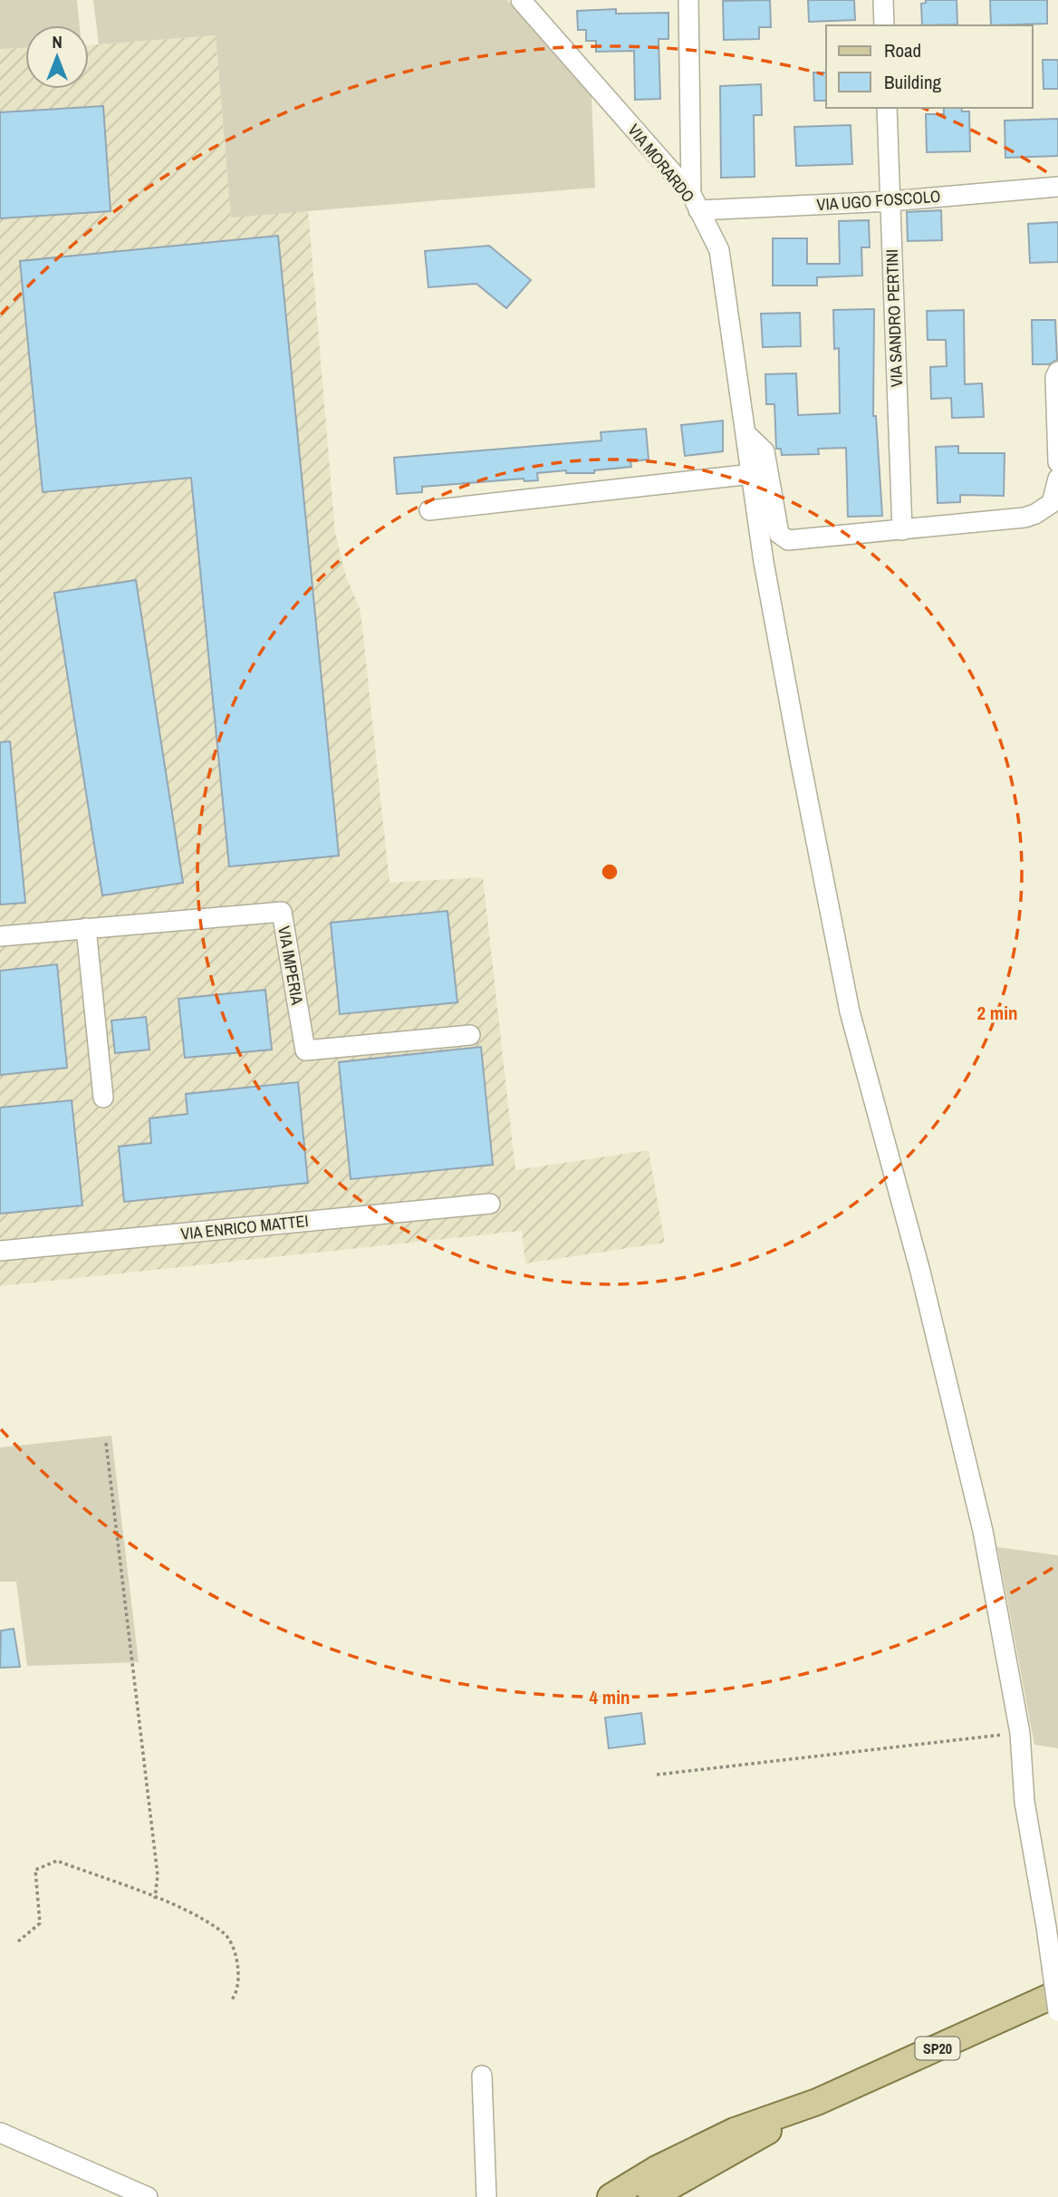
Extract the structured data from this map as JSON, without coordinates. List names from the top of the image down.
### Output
{
  "streets": {
    "main road": ["SP20"],
    "street": [
      "VIA MORARDO",
      "VIA UGO FOSCOLO",
      "VIA SANDRO PERTINI",
      "VIA IMPERIA",
      "VIA ENRICO MATTEI"
    ]
  },
  "crossings": [
    ["VIA MORARDO", "VIA UGO FOSCOLO"],
    ["VIA UGO FOSCOLO", "VIA SANDRO PERTINI"]
  ],
  "legend": ["Road", "Building"],
  "north": "top",
  "rings": ["2 min", "4 min"]
}
